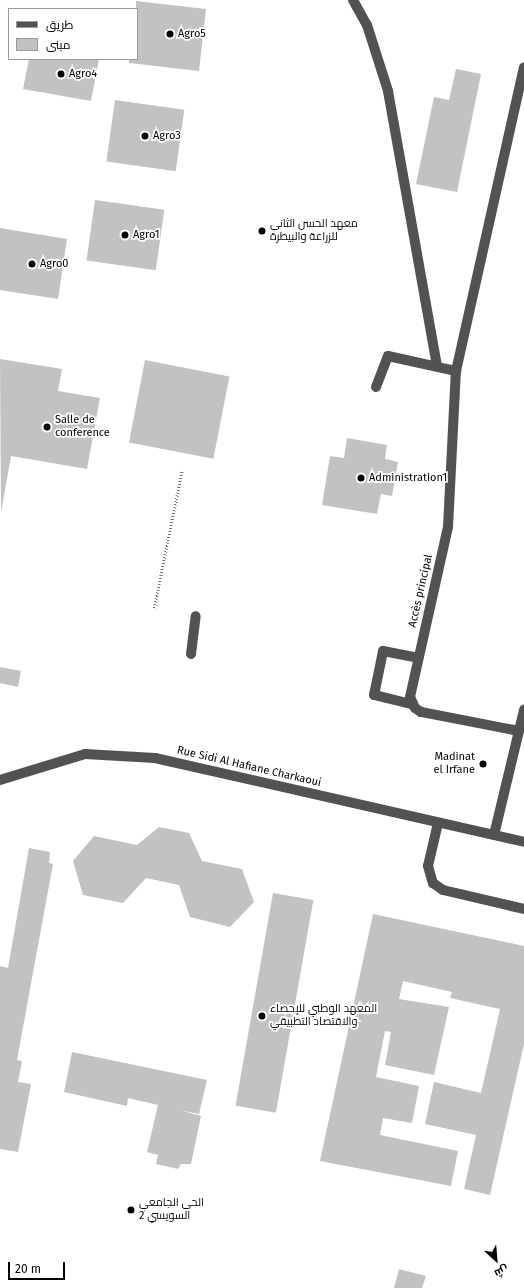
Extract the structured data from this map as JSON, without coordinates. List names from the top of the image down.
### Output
{
  "streets": {
    "street": ["Accès principal", "Rue Sidi Al Hafiane Charkaoui"]
  },
  "places": [
    "Agro5",
    "Agro4",
    "Agro3",
    "معهد الحسن الثاني للزراعة والبيطرة",
    "Agro1",
    "Agro0",
    "Salle de conference",
    "Administration1",
    "Madinat el Irfane",
    "المعهد الوطني للإحصاء والاقتصاد التطبيقي",
    "الحي الجامعي السويسي 2"
  ],
  "legend": ["طريق", "مبنى"],
  "scale_bar": "20 m",
  "north": "bottom right"
}
